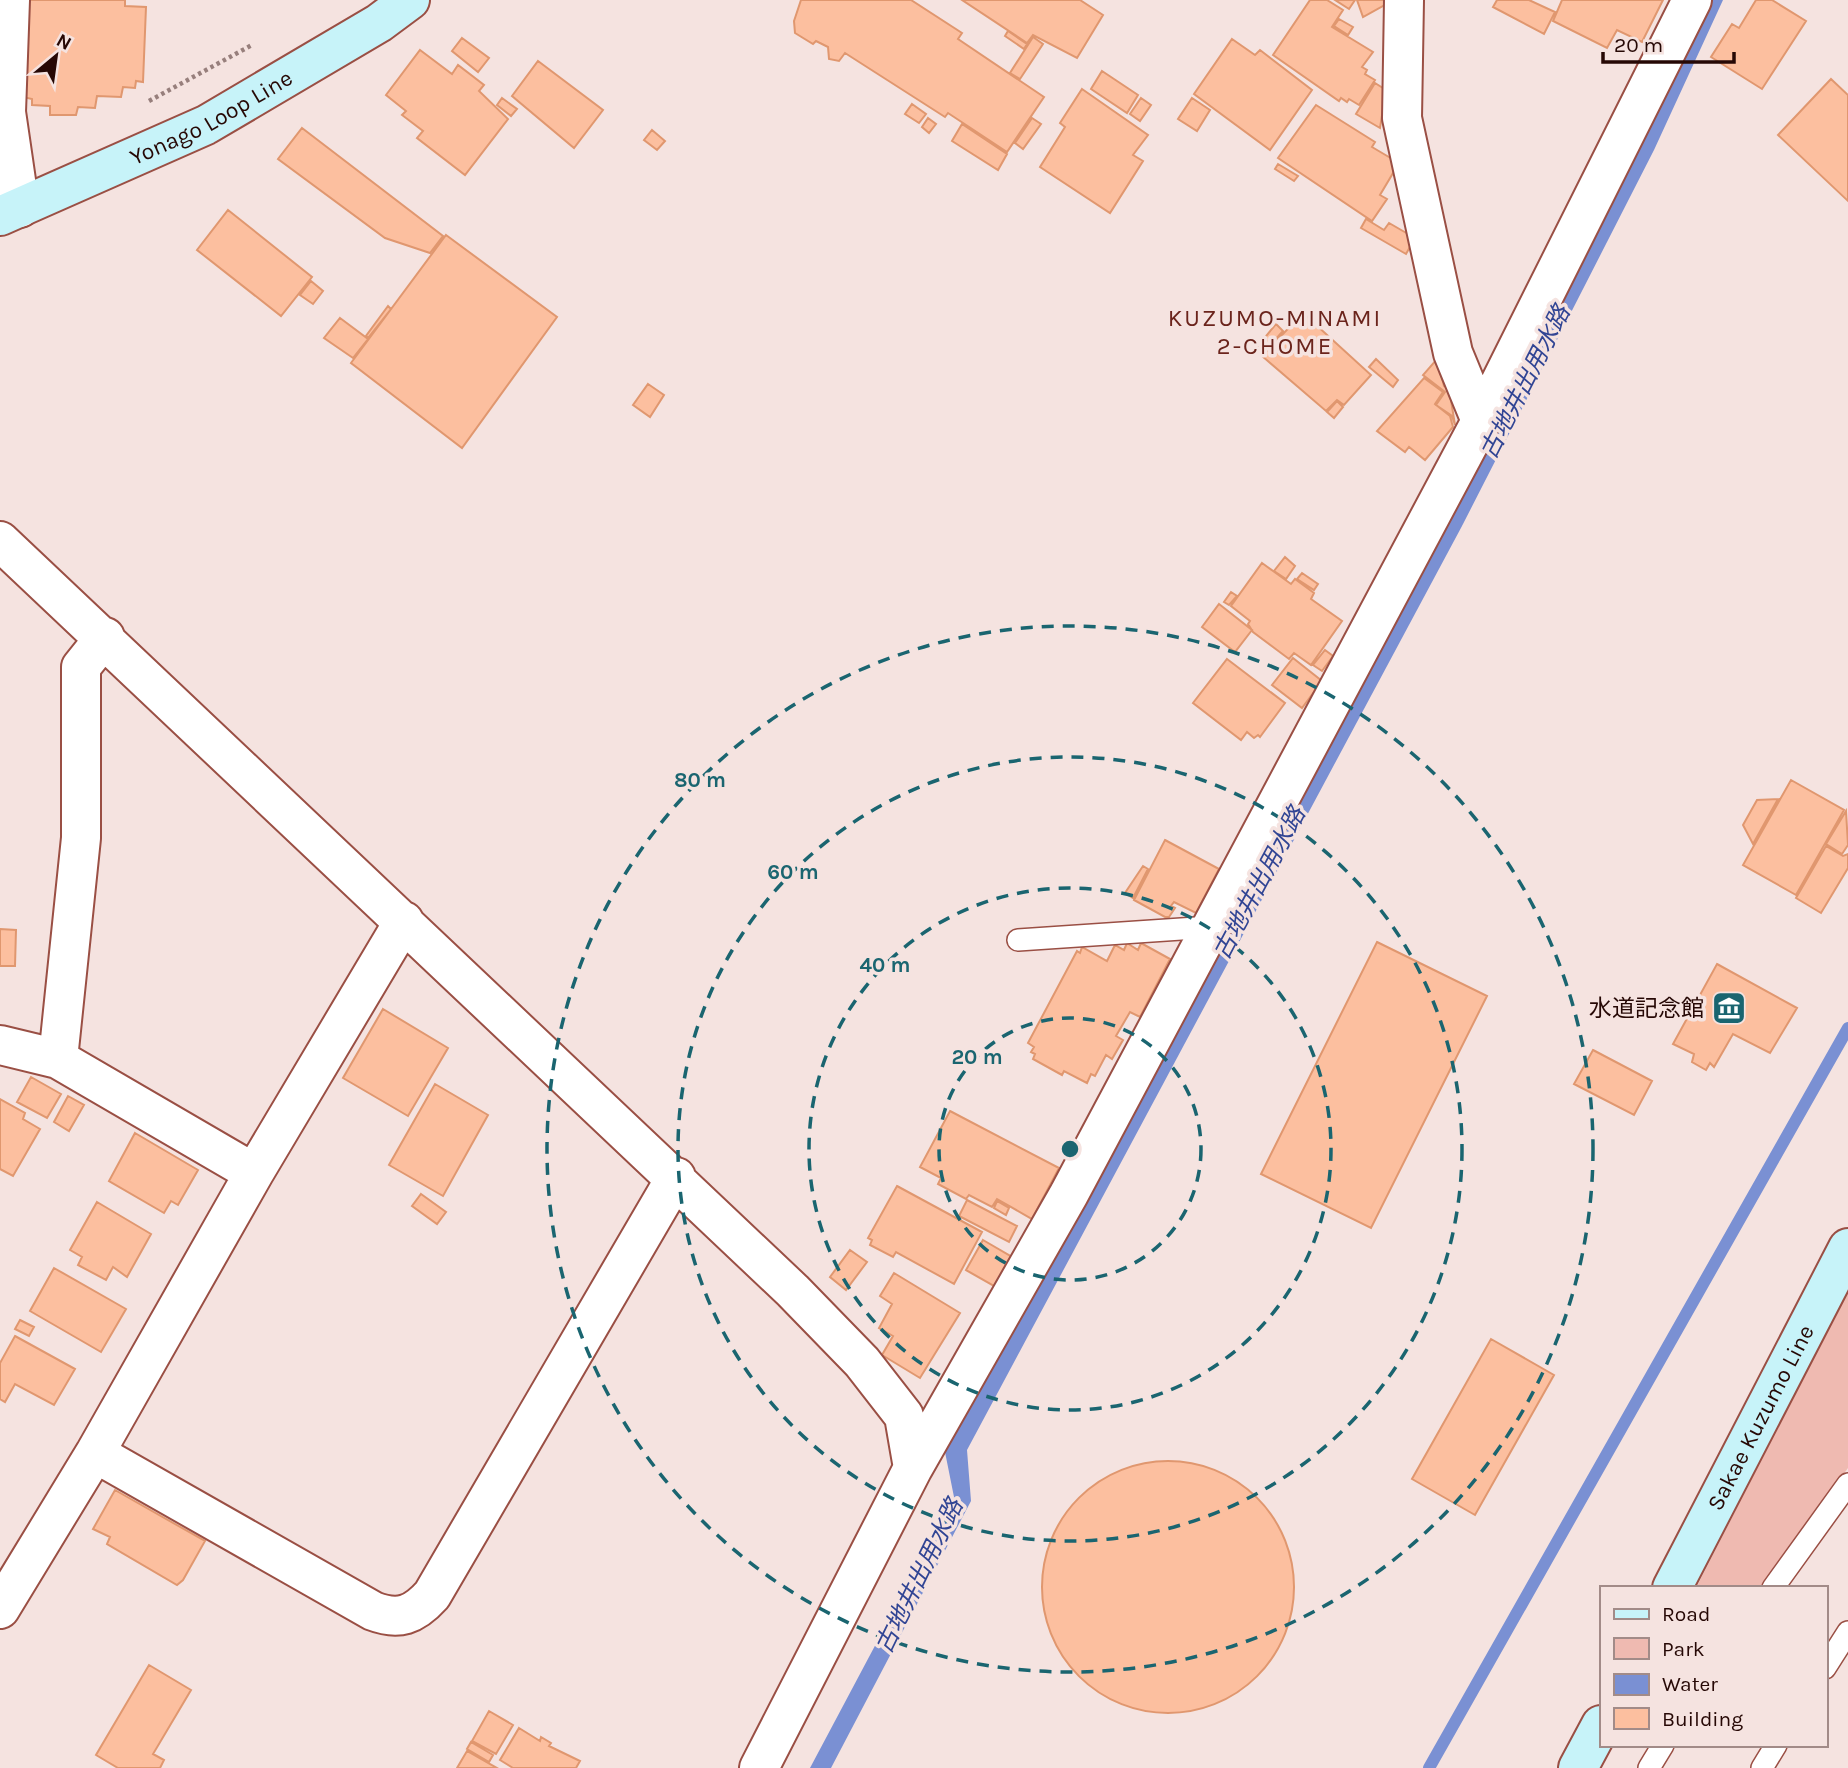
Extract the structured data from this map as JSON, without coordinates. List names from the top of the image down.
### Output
{
  "streets": {
    "main road": ["Yonago Loop Line", "Sakae Kuzumo Line"]
  },
  "districts": ["KUZUMO-MINAMI 2-CHOME"],
  "water": ["古地井出用水路"],
  "places": {
    "museum": ["水道記念館"]
  },
  "legend": [
    "Road",
    "Park",
    "Water",
    "Building"
  ],
  "scale_bar": "20 m",
  "north": "top right",
  "rings": [
    "80 m",
    "60 m",
    "40 m",
    "20 m"
  ]
}
